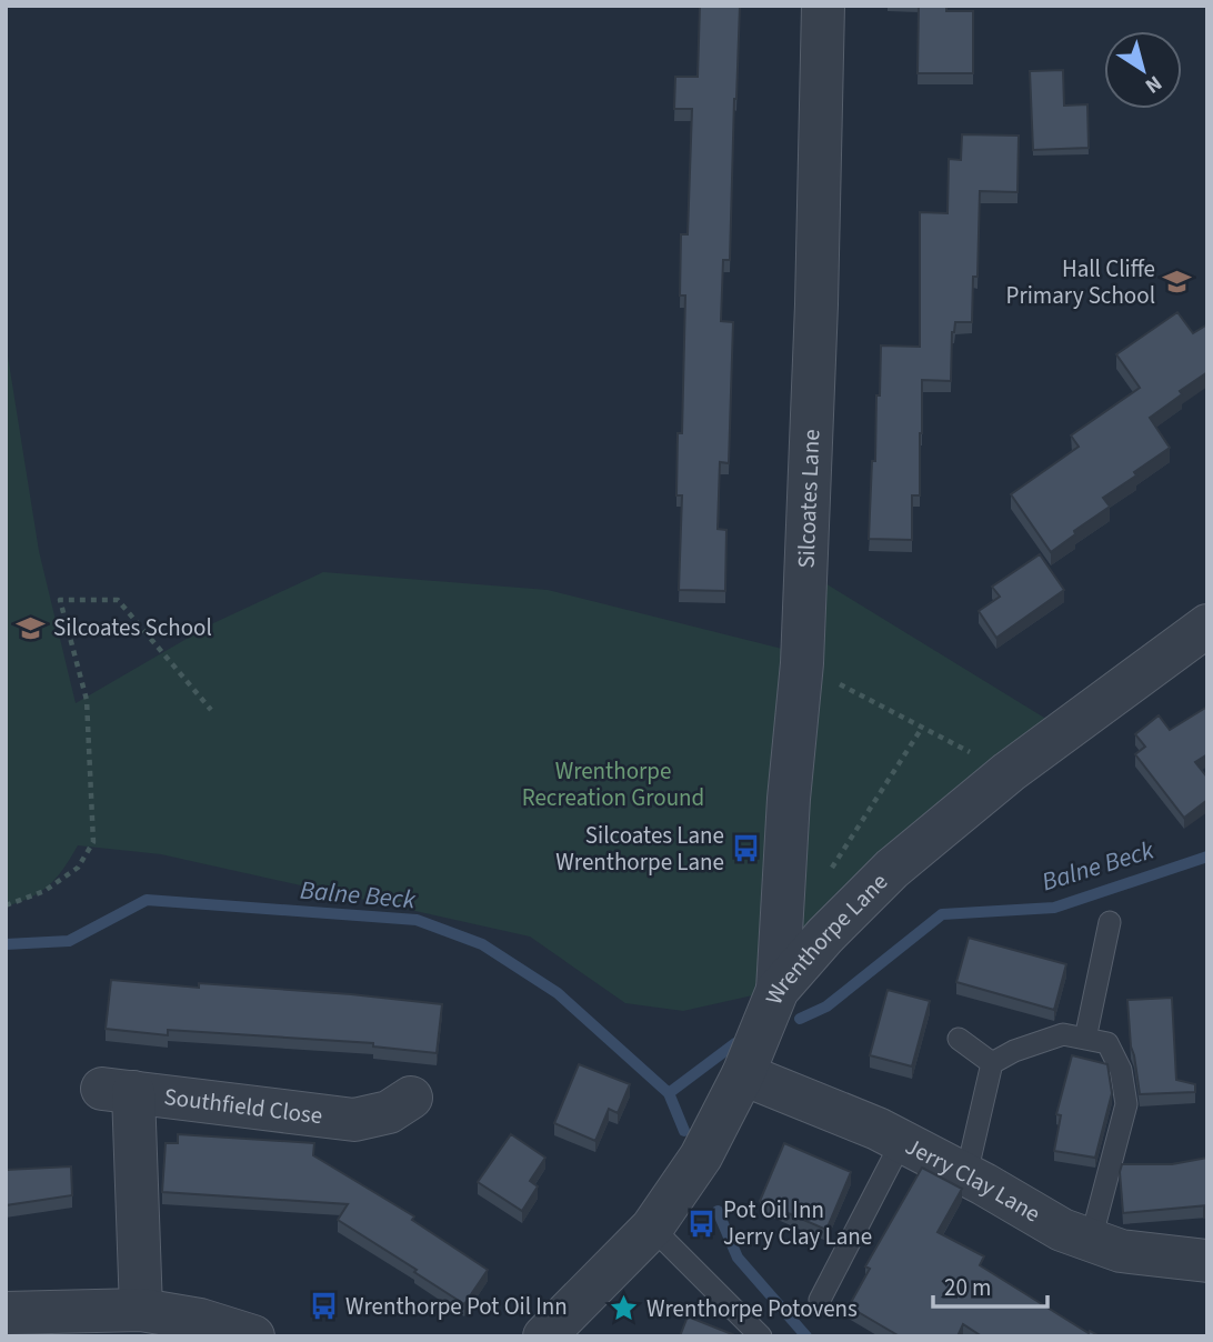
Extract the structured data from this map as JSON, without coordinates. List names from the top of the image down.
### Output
{
  "streets": {
    "street": [
      "Silcoates Lane",
      "Wrenthorpe Lane",
      "Southfield Close",
      "Jerry Clay Lane"
    ]
  },
  "crossings": [
    ["Silcoates Lane", "Wrenthorpe Lane"],
    ["Wrenthorpe Lane", "Jerry Clay Lane"]
  ],
  "water": ["Balne Beck"],
  "parks": ["Wrenthorpe Recreation Ground"],
  "places": {
    "school or university": ["Hall Cliffe Primary School", "Silcoates School"],
    "bus stop": ["Silcoates Lane Wrenthorpe Lane", "Pot Oil Inn Jerry Clay Lane", "Wrenthorpe Pot Oil Inn"],
    "place": ["Wrenthorpe Potovens"]
  },
  "scale_bar": "20 m",
  "north": "bottom right"
}
